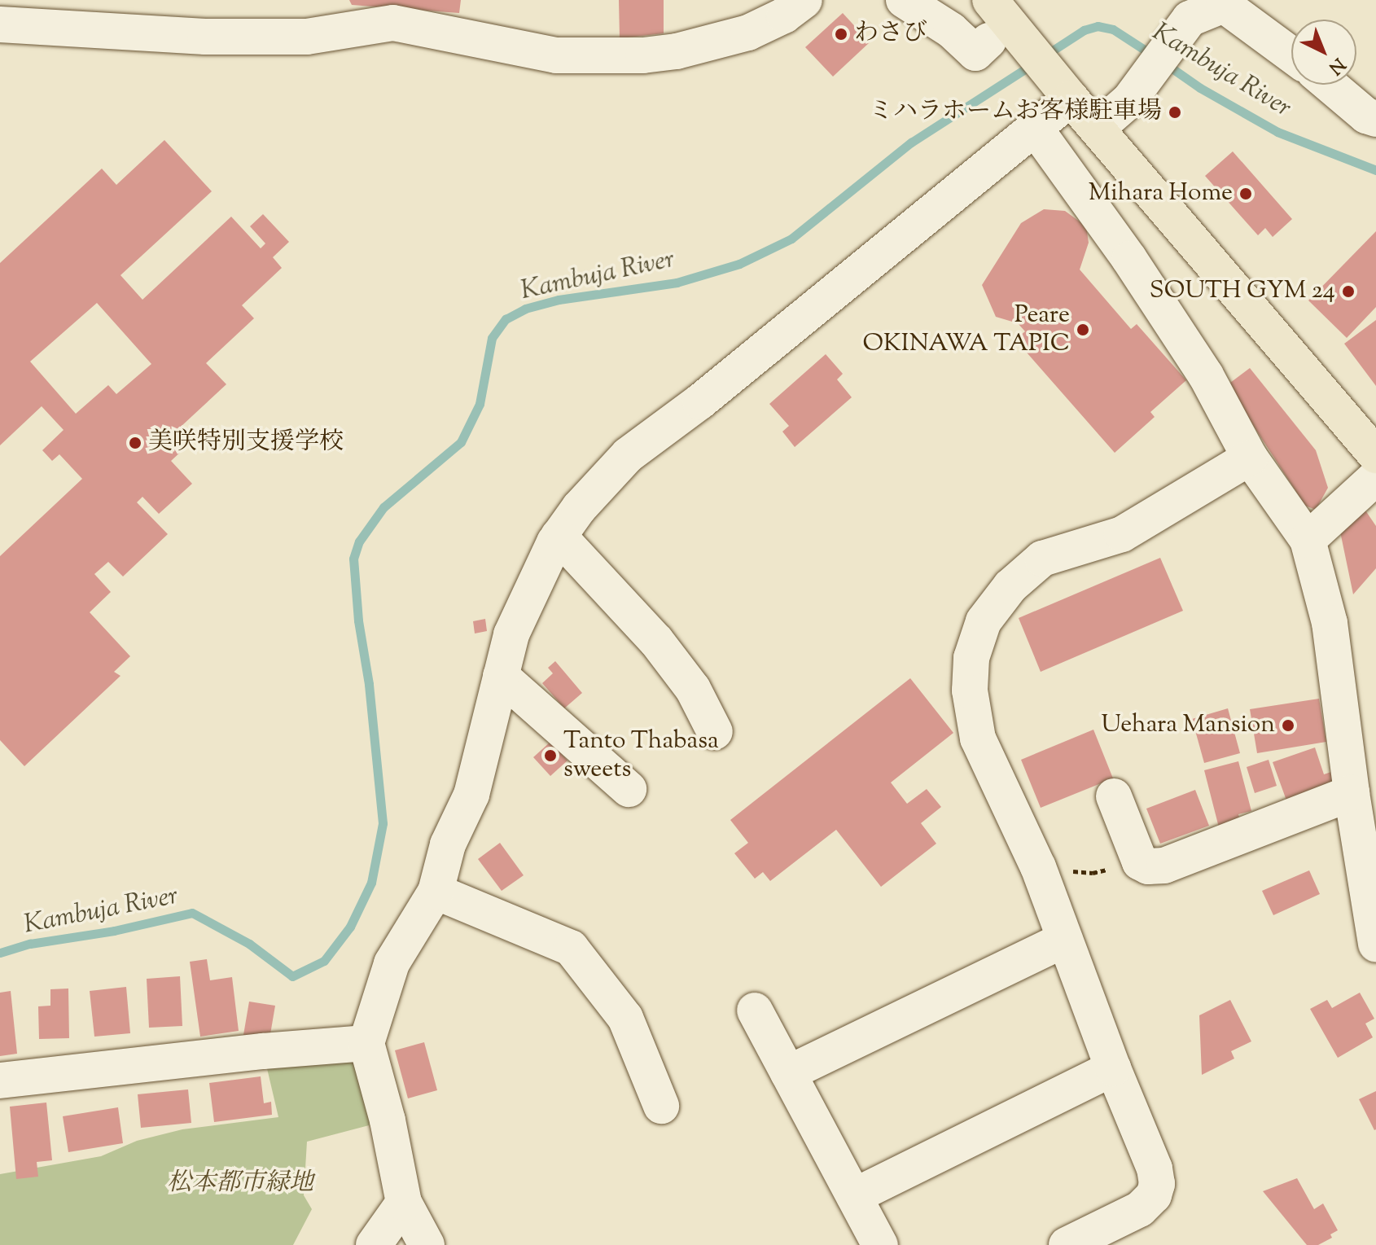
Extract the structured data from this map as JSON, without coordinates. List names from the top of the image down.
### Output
{
  "water": ["Kambuja River"],
  "parks": ["松本都市緑地"],
  "places": [
    "わさび",
    "ミハラホームお客様駐車場",
    "Mihara Home",
    "SOUTH GYM 24",
    "Peare OKINAWA TAPIC",
    "美咲特別支援学校",
    "Uehara Mansion",
    "Tanto Thabasa sweets"
  ],
  "north": "bottom right"
}
